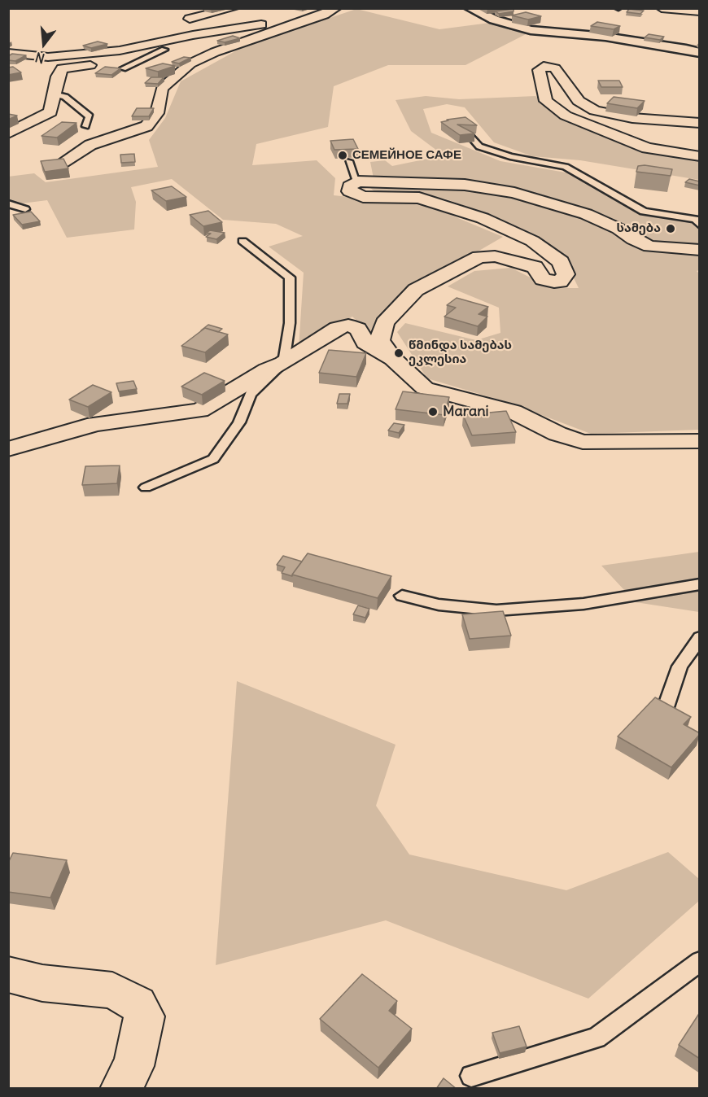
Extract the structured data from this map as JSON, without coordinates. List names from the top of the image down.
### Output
{
  "places": [
    "СЕМЕЙНОЕ САФЕ",
    "სამება",
    "წმინდა სამებას ეკლესია",
    "Marani"
  ],
  "north": "bottom"
}
